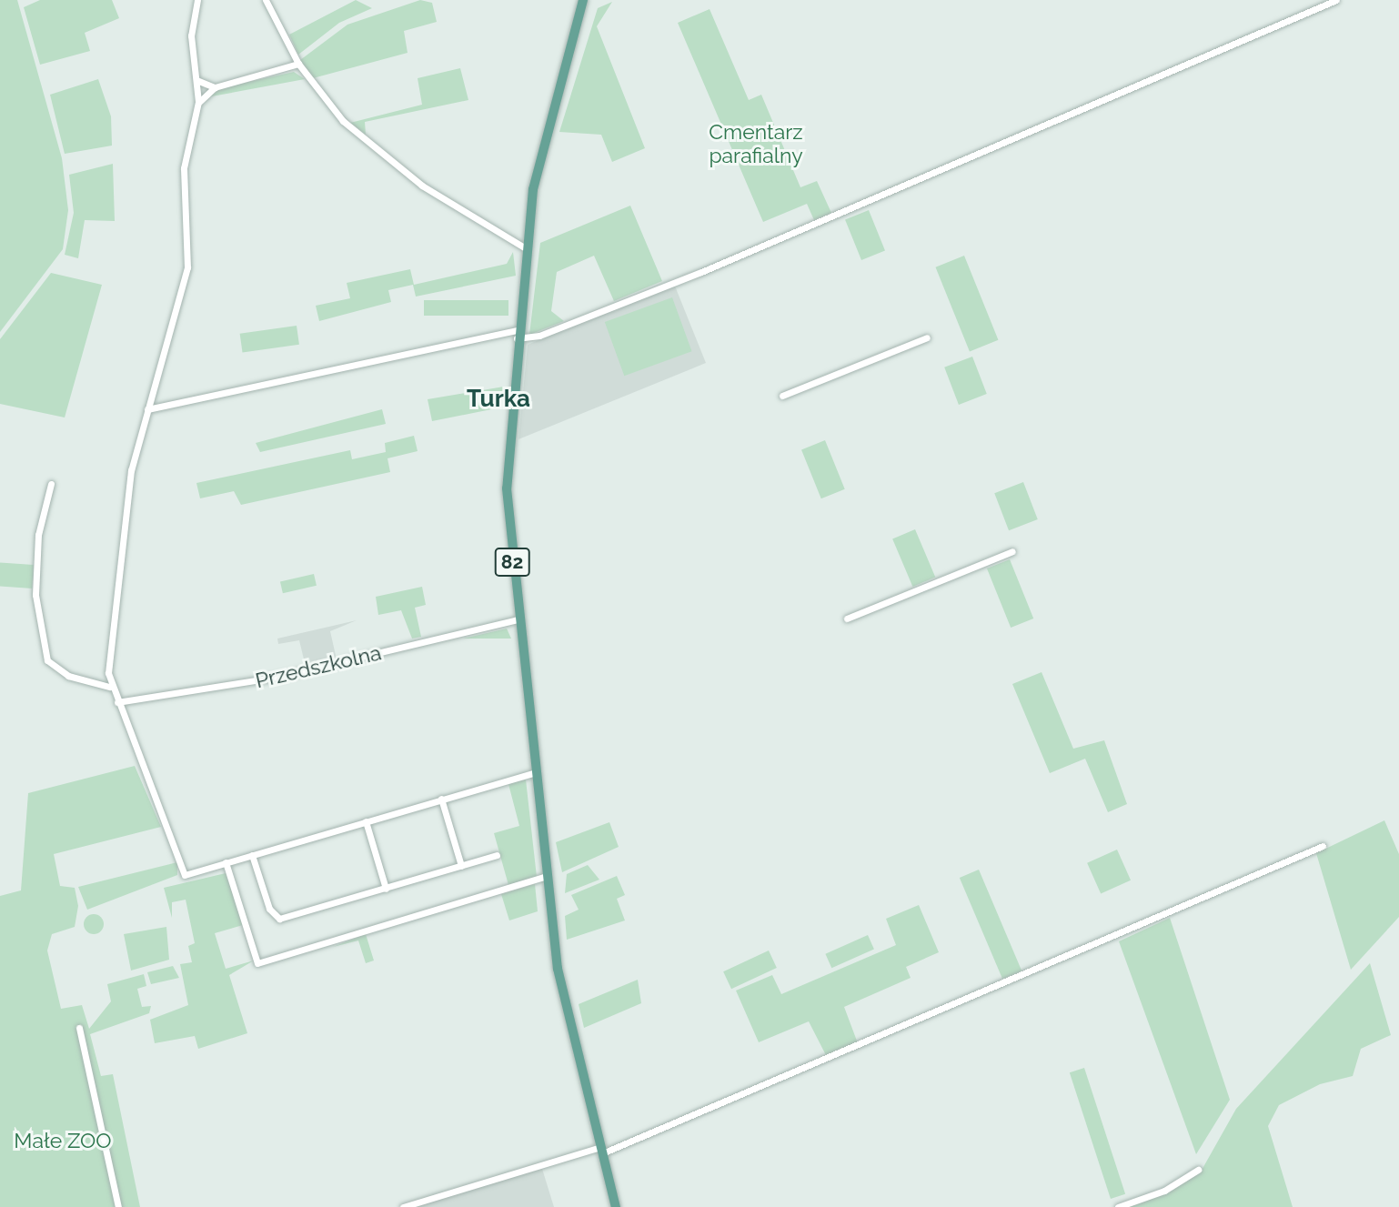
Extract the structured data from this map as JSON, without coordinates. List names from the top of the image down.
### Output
{
  "streets": {
    "main road": ["82"],
    "street": ["Przedszkolna"]
  },
  "crossings": [
    ["82", "Przedszkolna"]
  ],
  "districts": ["Turka"],
  "parks": ["Cmentarz parafialny", "Małe ZOO"]
}
